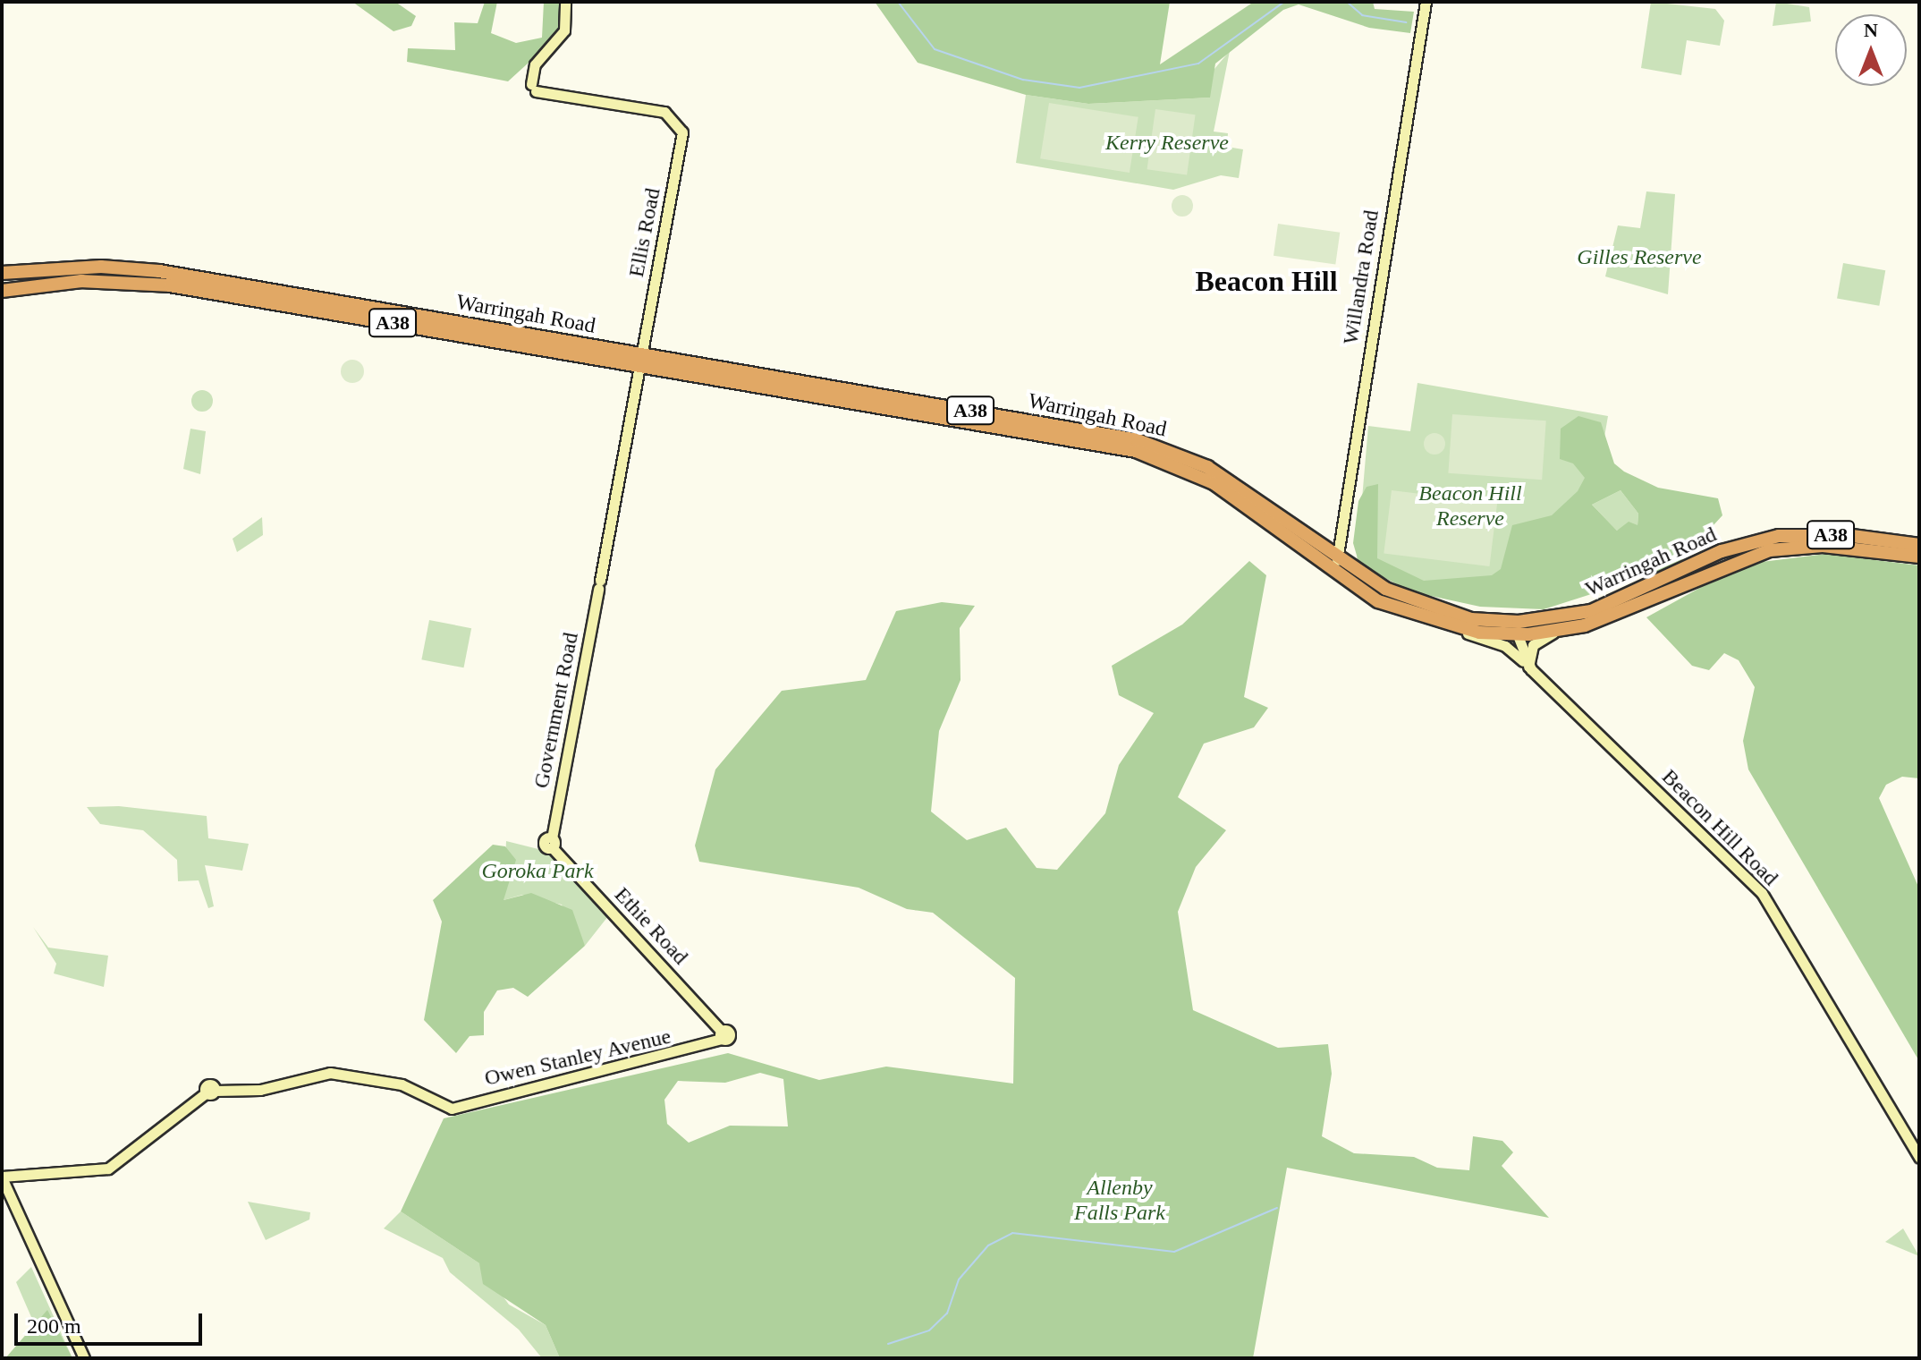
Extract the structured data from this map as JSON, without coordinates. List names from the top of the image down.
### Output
{
  "streets": {
    "highway": ["Warringah Road", "A38"],
    "street": [
      "Ellis Road",
      "Willandra Road",
      "Government Road",
      "Beacon Hill Road",
      "Ethie Road",
      "Owen Stanley Avenue"
    ]
  },
  "crossings": [
    ["Ellis Road", "Warringah Road"],
    ["Ellis Road", "Government Road"],
    ["Willandra Road", "Warringah Road"],
    ["Warringah Road", "Government Road"],
    ["Warringah Road", "Beacon Hill Road"],
    ["Government Road", "Ethie Road"],
    ["Ethie Road", "Owen Stanley Avenue"]
  ],
  "districts": ["Beacon Hill"],
  "parks": [
    "Kerry Reserve",
    "Gilles Reserve",
    "Beacon Hill Reserve",
    "Goroka Park",
    "Allenby Falls Park"
  ],
  "scale_bar": "200 m",
  "north": "top"
}
